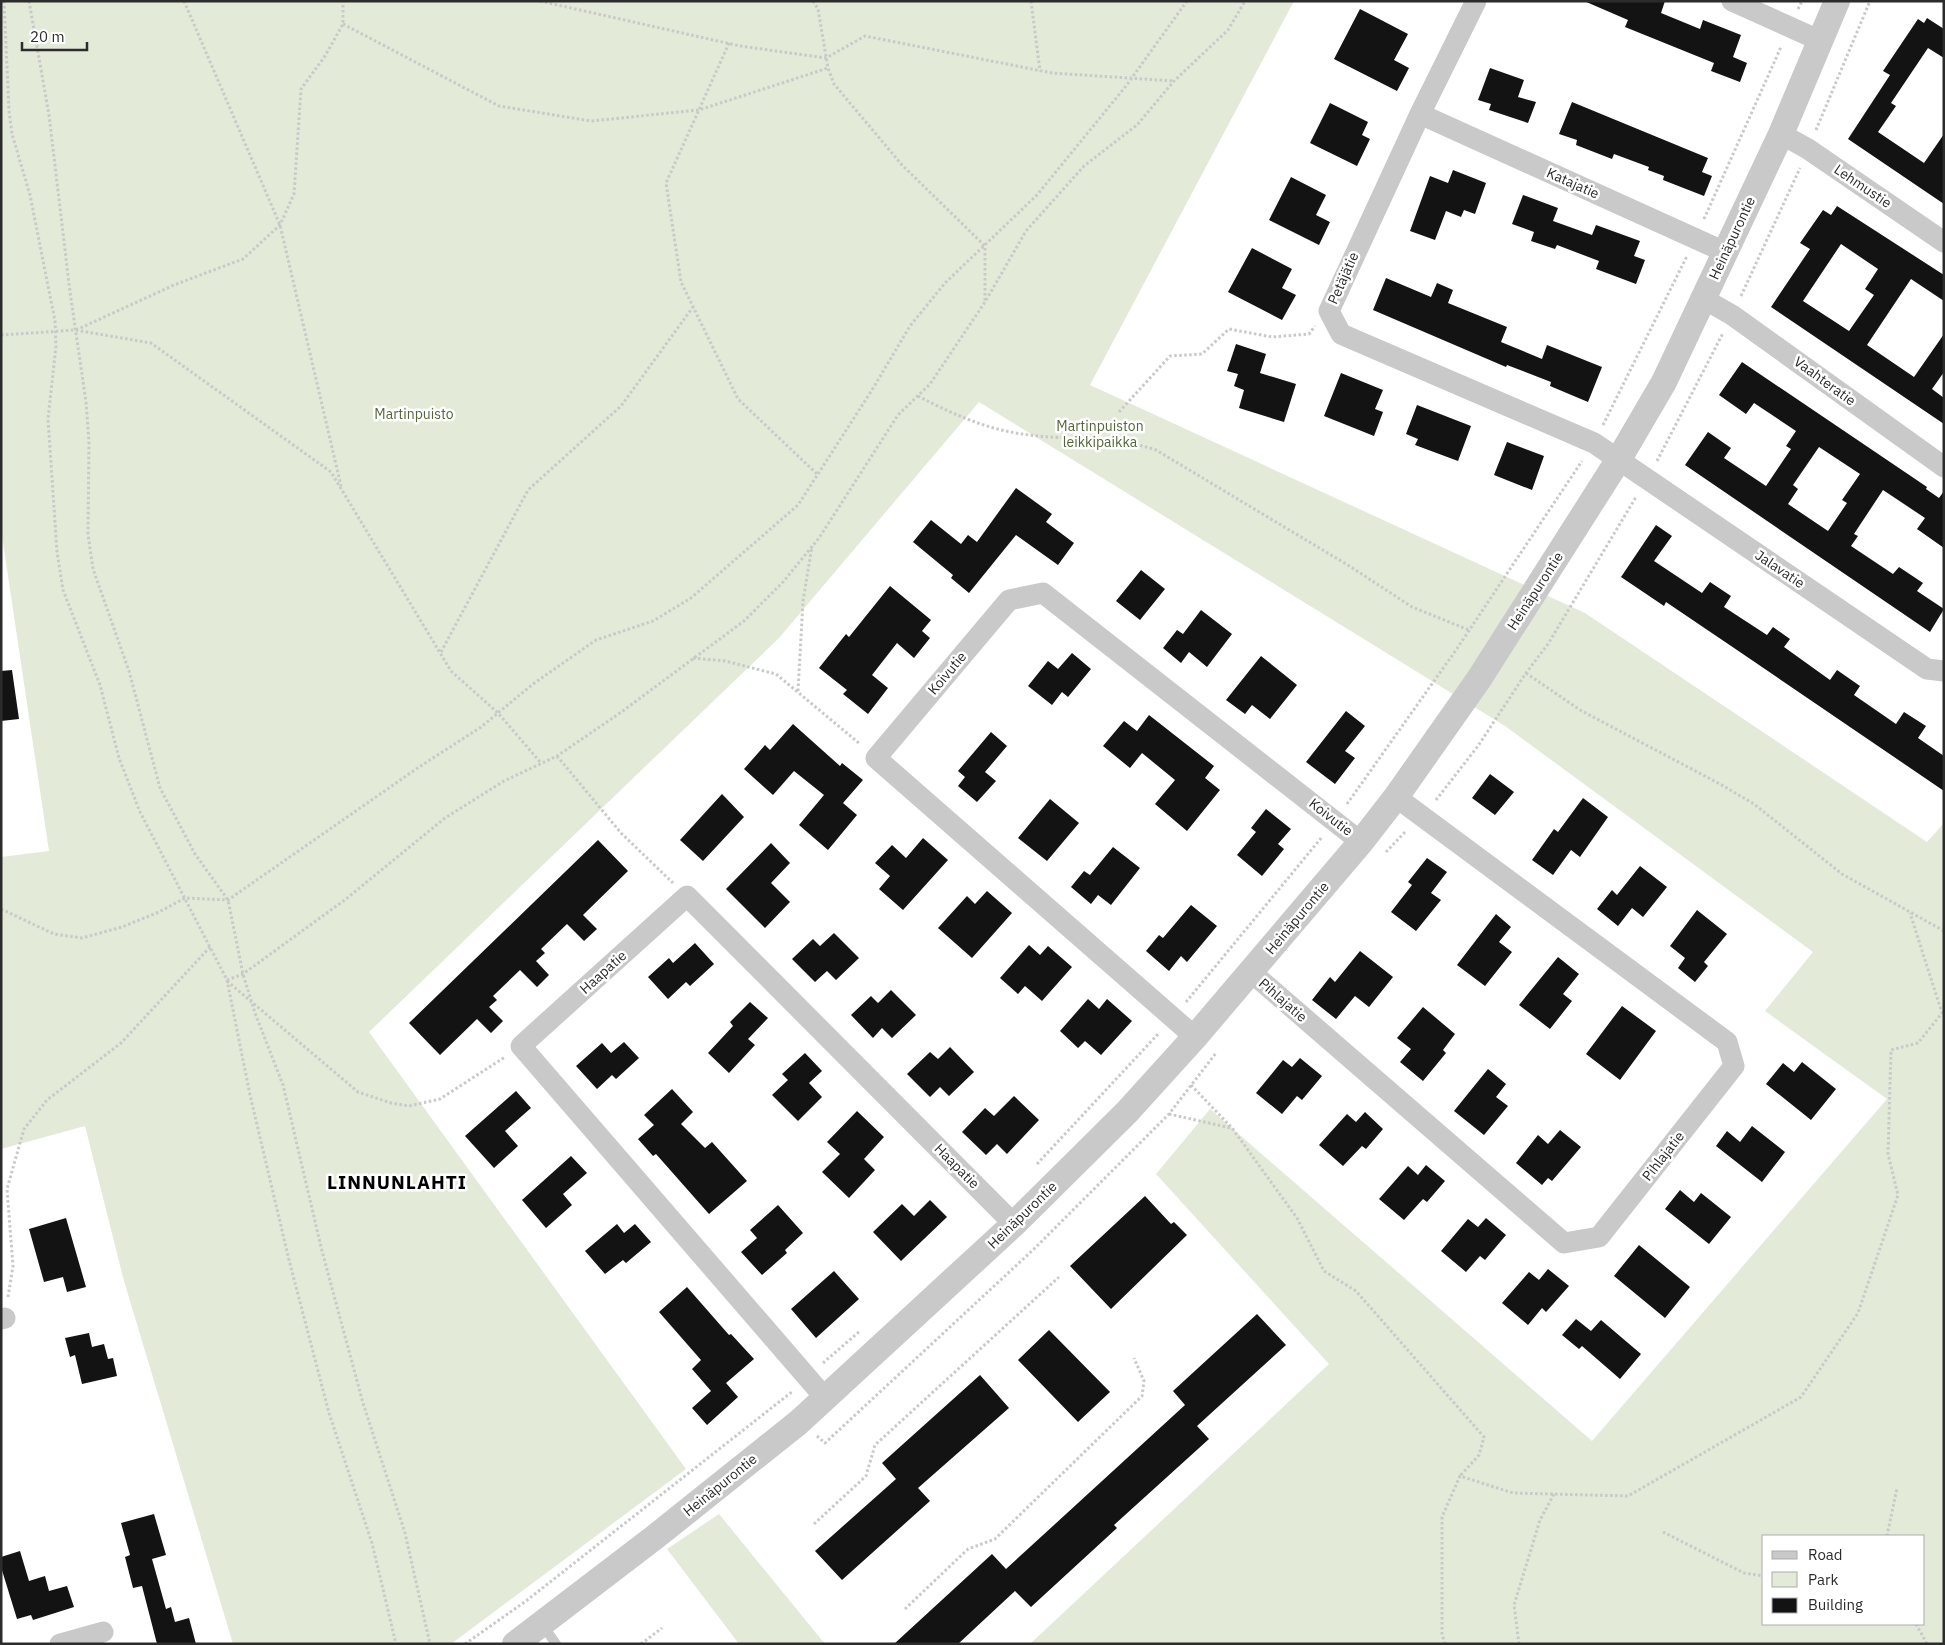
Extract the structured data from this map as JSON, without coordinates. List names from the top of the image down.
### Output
{
  "streets": {
    "street": [
      "Katajatie",
      "Lehmustie",
      "Heinäpurontie",
      "Petäjätie",
      "Vaahteratie",
      "Jalavatie",
      "Koivutie",
      "Haapatie",
      "Pihlajatie"
    ]
  },
  "crossings": [
    ["Katajatie", "Heinäpurontie"],
    ["Katajatie", "Petäjätie"],
    ["Lehmustie", "Heinäpurontie"],
    ["Heinäpurontie", "Petäjätie"],
    ["Heinäpurontie", "Vaahteratie"],
    ["Heinäpurontie", "Jalavatie"],
    ["Heinäpurontie", "Koivutie"],
    ["Heinäpurontie", "Haapatie"],
    ["Heinäpurontie", "Pihlajatie"],
    ["Petäjätie", "Jalavatie"]
  ],
  "districts": ["LINNUNLAHTI"],
  "parks": ["Martinpuisto", "Martinpuiston leikkipaikka"],
  "legend": ["Road", "Park", "Building"],
  "scale_bar": "20 m"
}
